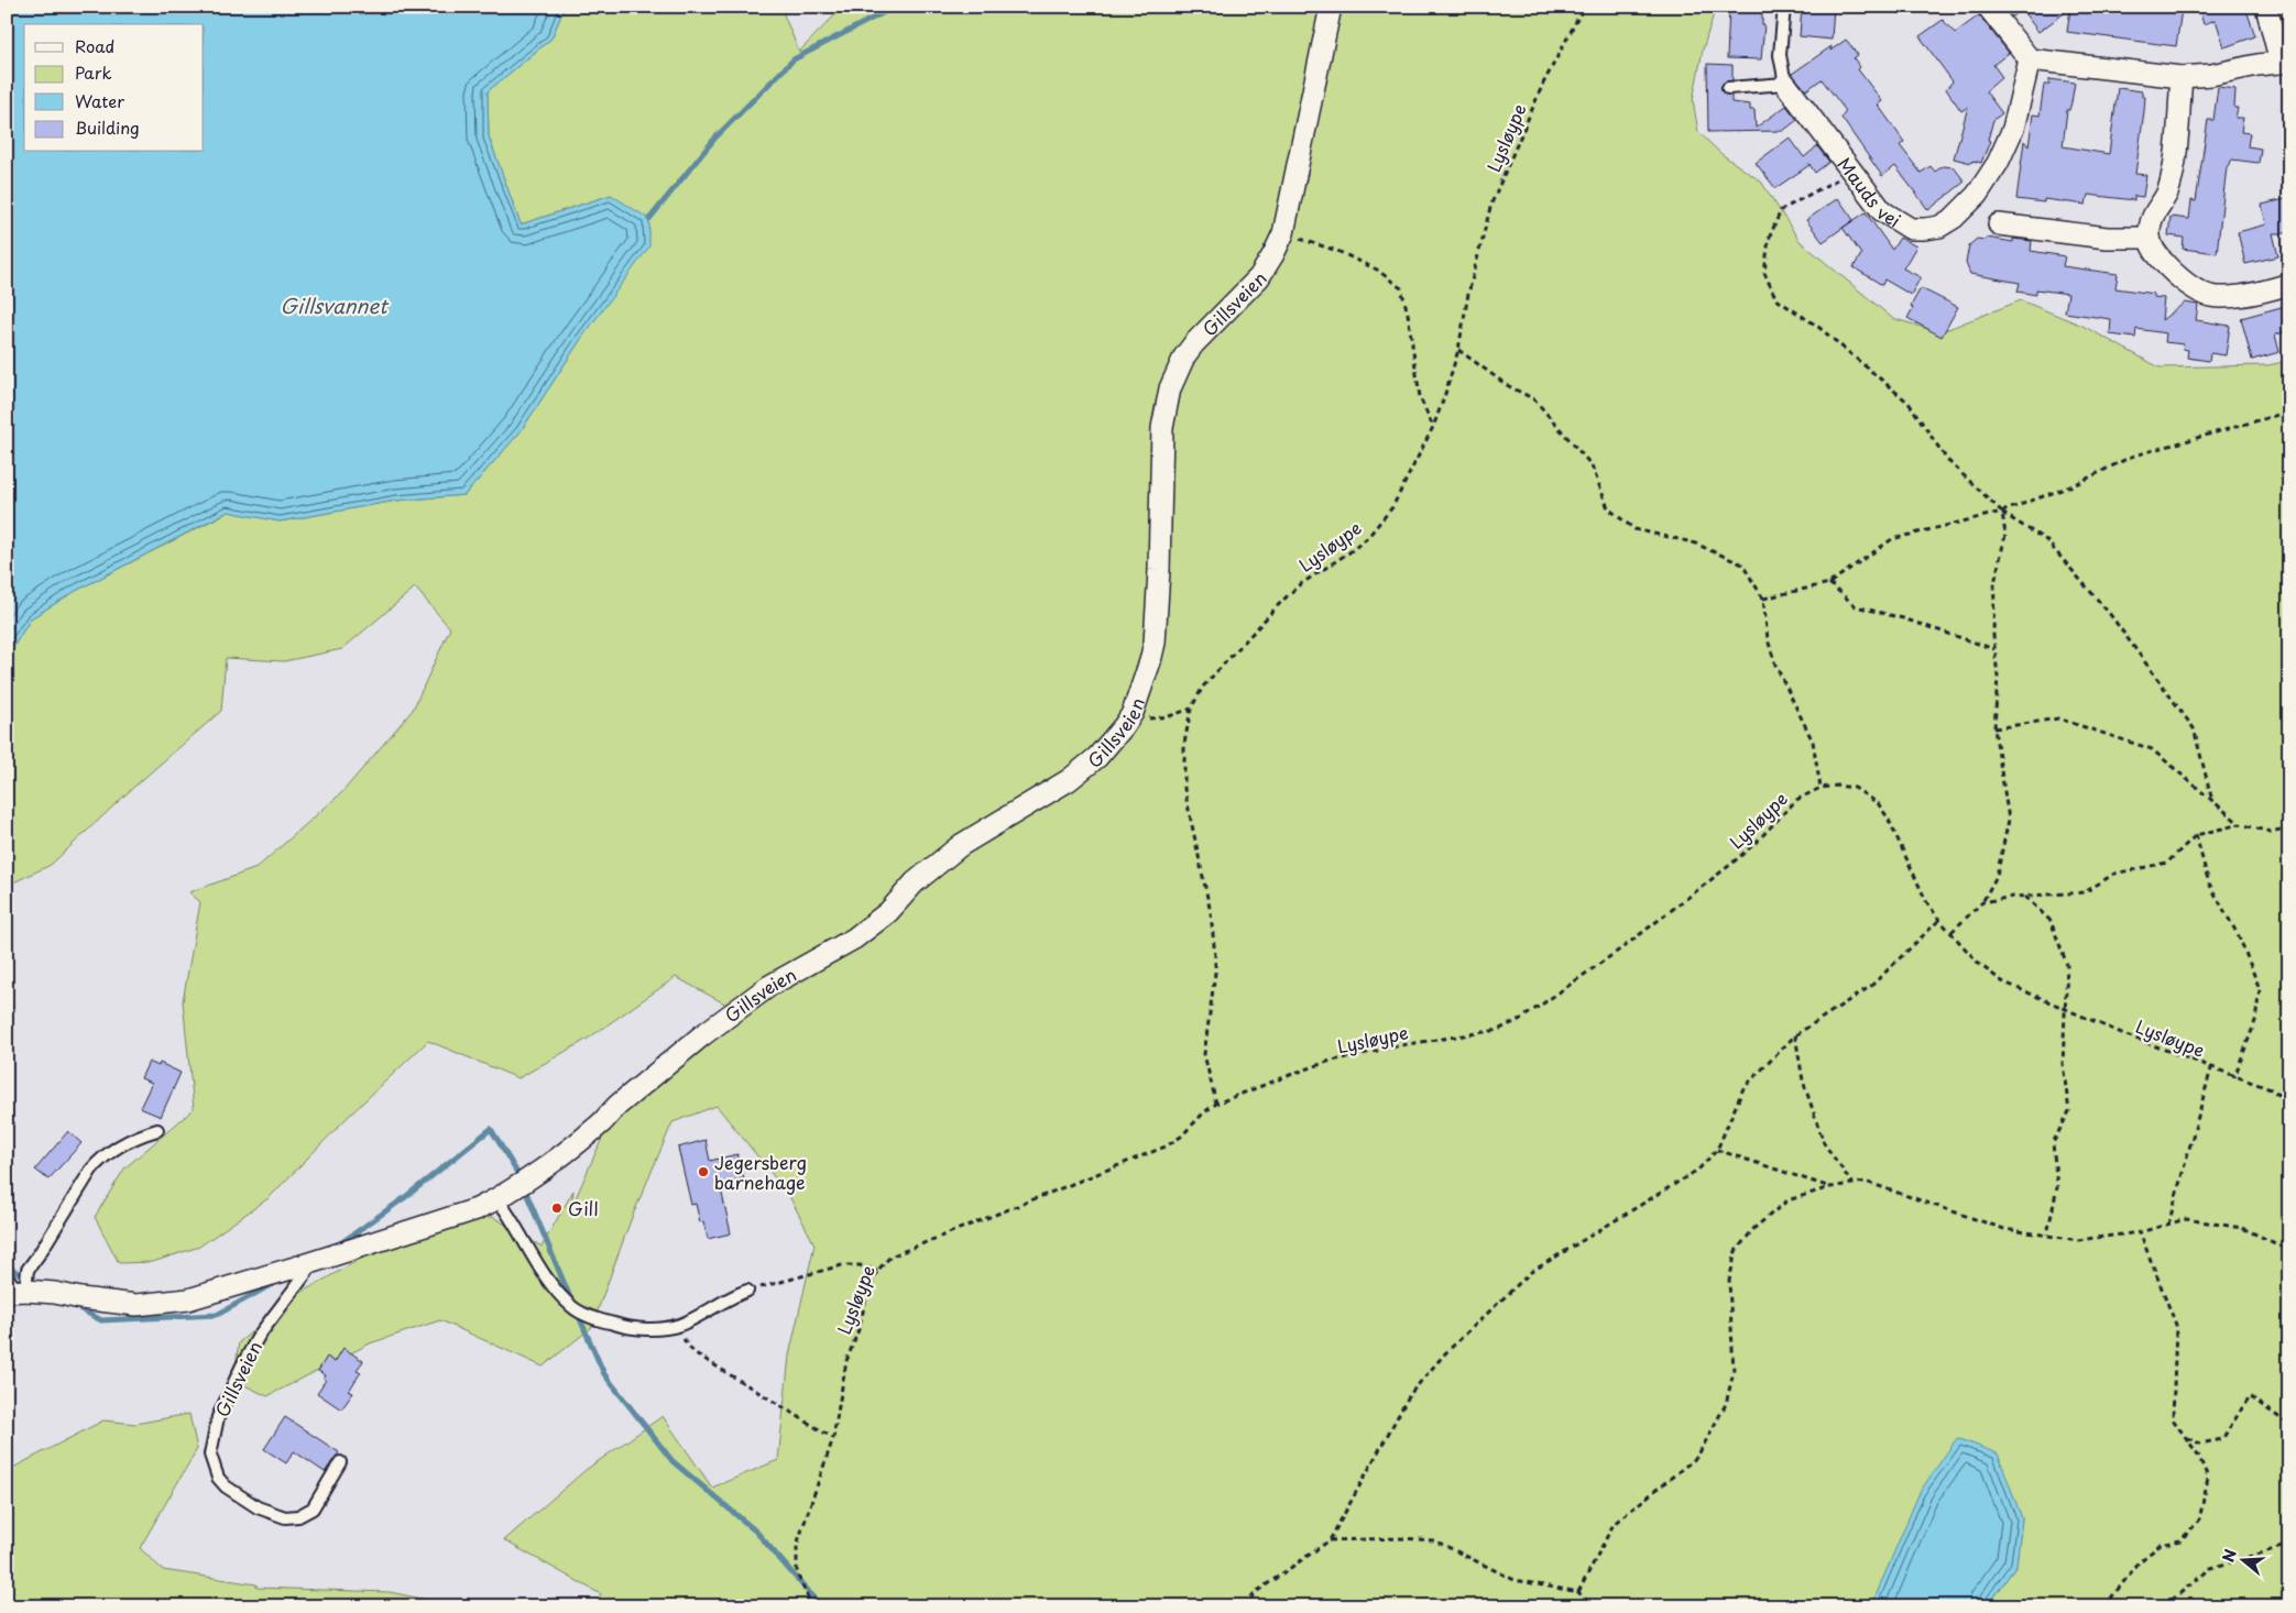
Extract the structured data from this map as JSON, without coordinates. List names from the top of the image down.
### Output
{
  "streets": {
    "street": ["Mauds vei", "Gillsveien"],
    "path": ["Lysløype"]
  },
  "water": ["Gillsvannet"],
  "places": ["Jegersberg barnehage", "Gill"],
  "legend": [
    "Road",
    "Park",
    "Water",
    "Building"
  ],
  "north": "left"
}
